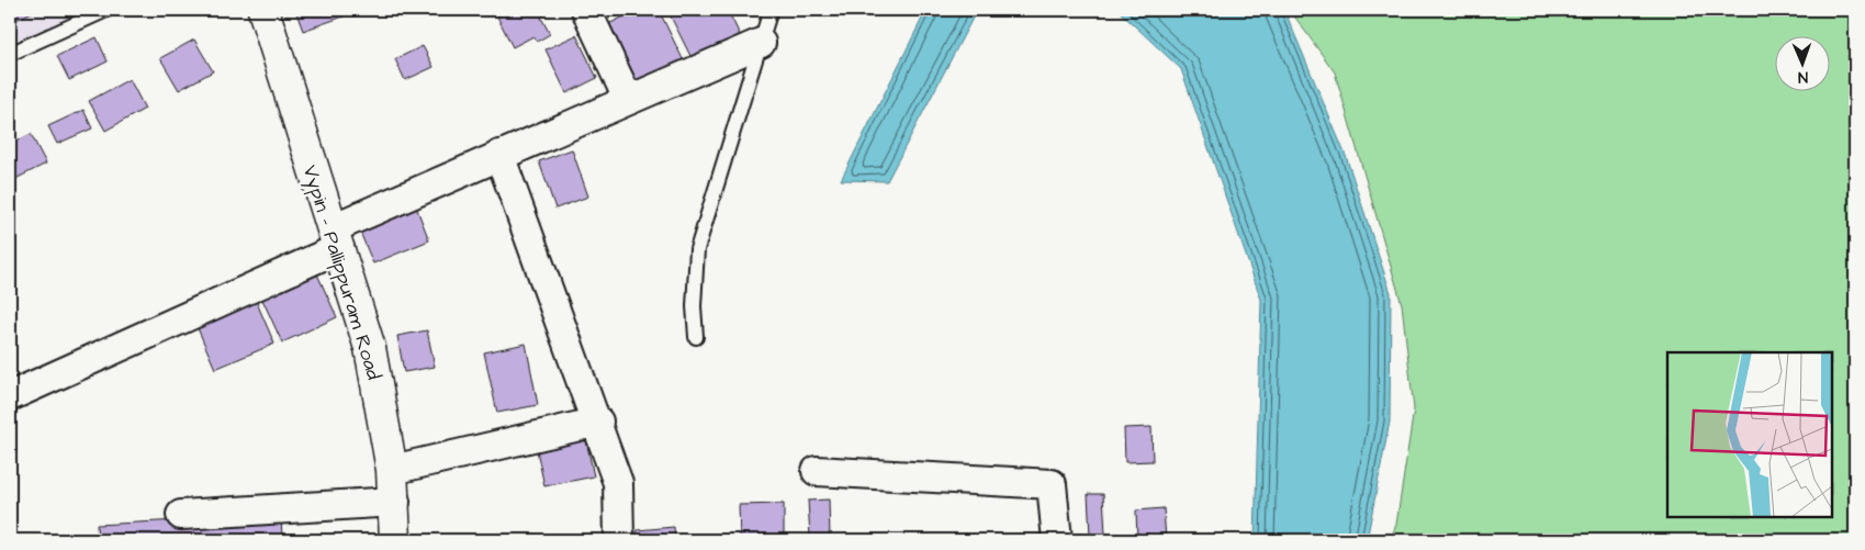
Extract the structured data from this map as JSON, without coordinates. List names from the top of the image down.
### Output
{
  "streets": {
    "main road": ["Vypin - Pallippuram Road"]
  },
  "north": "bottom"
}
